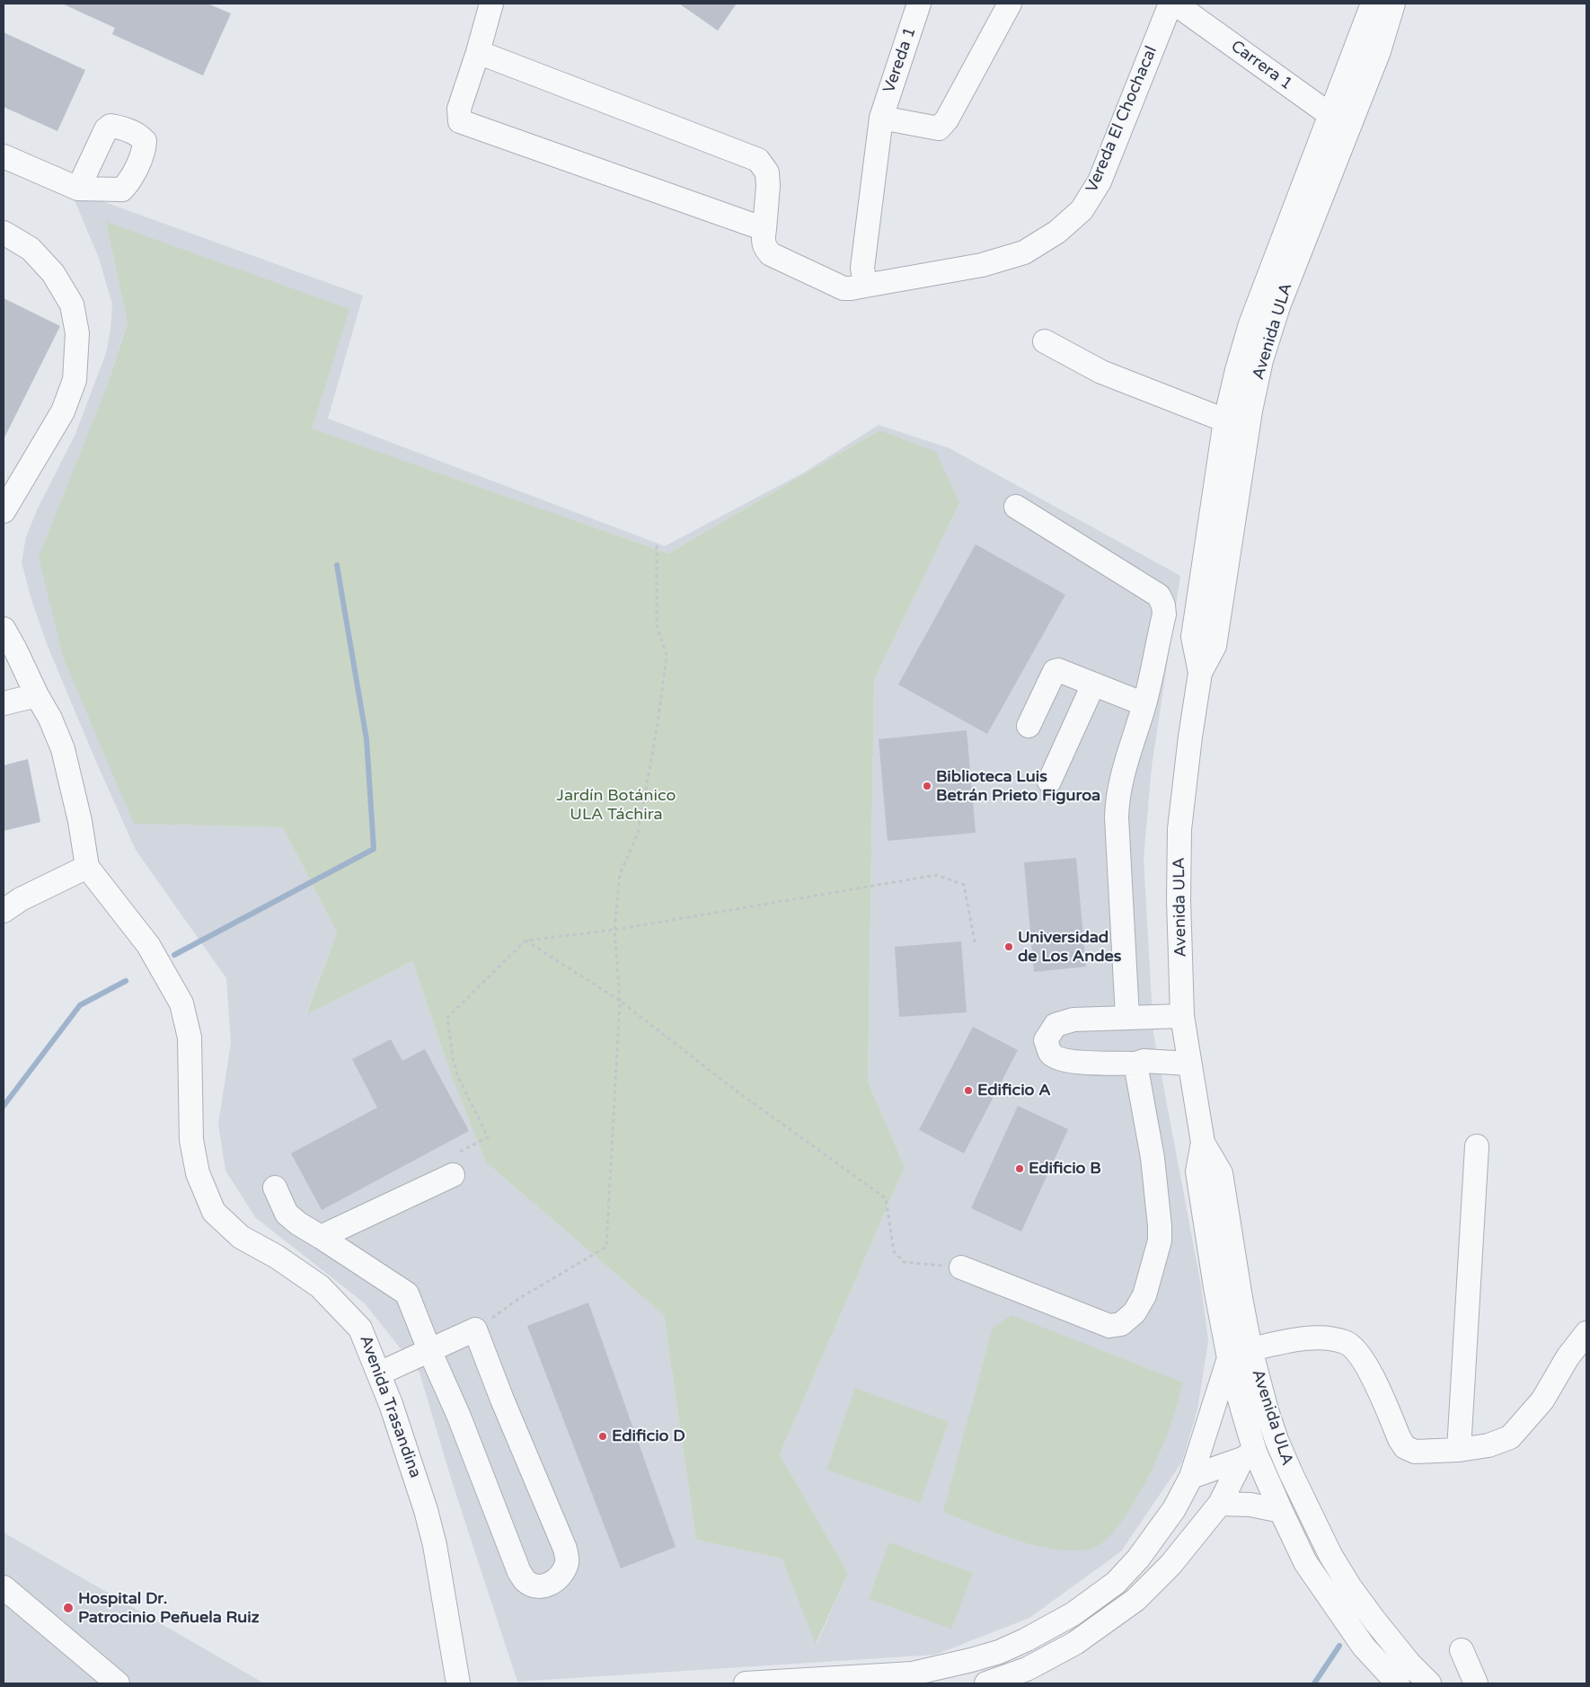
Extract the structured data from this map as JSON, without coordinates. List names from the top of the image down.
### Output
{
  "streets": {
    "street": [
      "Vereda 1",
      "Carrera 1",
      "Vereda El Chochacal",
      "Avenida ULA",
      "Avenida Trasandina"
    ]
  },
  "crossings": [
    ["Carrera 1", "Avenida ULA"]
  ],
  "parks": ["Jardín Botánico ULA Táchira"],
  "places": [
    "Biblioteca Luis Betrán Prieto Figuroa",
    "Universidad de Los Andes",
    "Edificio A",
    "Edificio B",
    "Edificio D",
    "Hospital Dr. Patrocinio Peñuela Ruiz"
  ]
}
